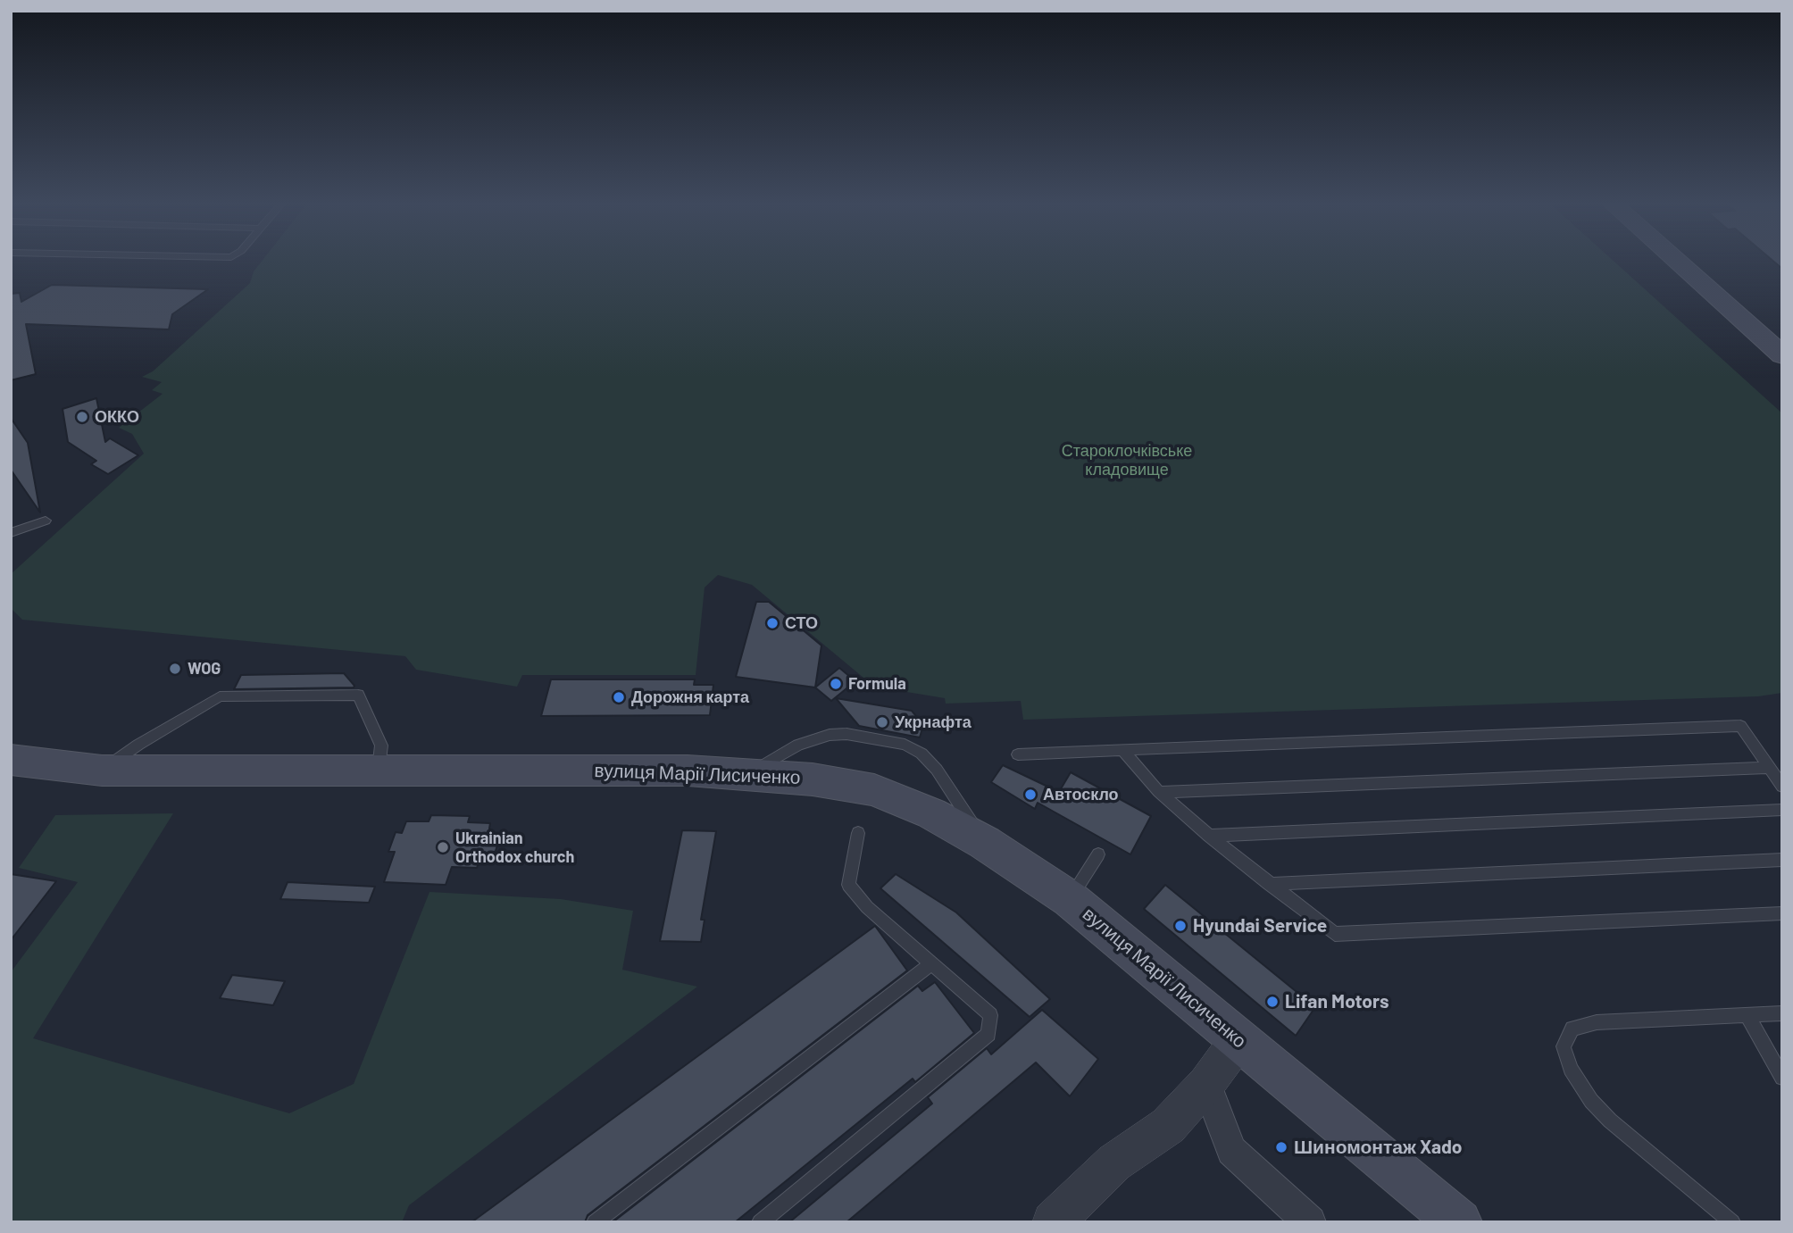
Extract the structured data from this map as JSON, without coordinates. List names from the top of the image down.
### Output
{
  "streets": {
    "main road": ["вулиця Марії Лисиченко"]
  },
  "parks": ["Староклочківське кладовище"],
  "places": [
    "ОККО",
    "СТО",
    "WOG",
    "Formula",
    "Дорожня карта",
    "Укрнафта",
    "Автоскло",
    "Ukrainian Orthodox church",
    "Hyundai Service",
    "Lifan Motors",
    "Шиномонтаж Xado"
  ]
}
